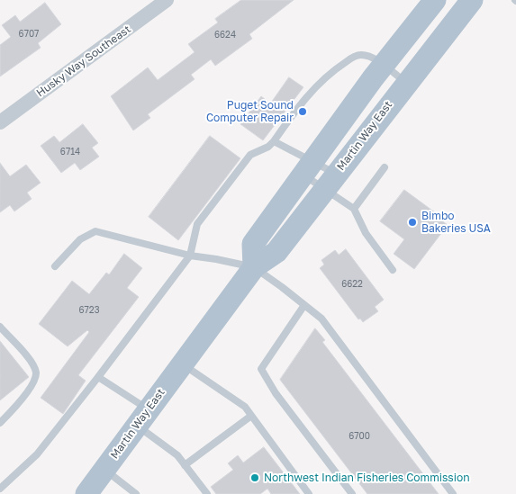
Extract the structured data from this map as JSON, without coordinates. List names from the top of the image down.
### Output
{
  "streets": {
    "main road": ["Martin Way East"],
    "street": ["Husky Way Southeast"]
  },
  "places": ["Puget Sound Computer Repair", "Bimbo Bakeries USA", "Northwest Indian Fisheries Commission"],
  "house_numbers": [
    "6707",
    "6624",
    "6714",
    "6622",
    "6723",
    "6700"
  ]
}
